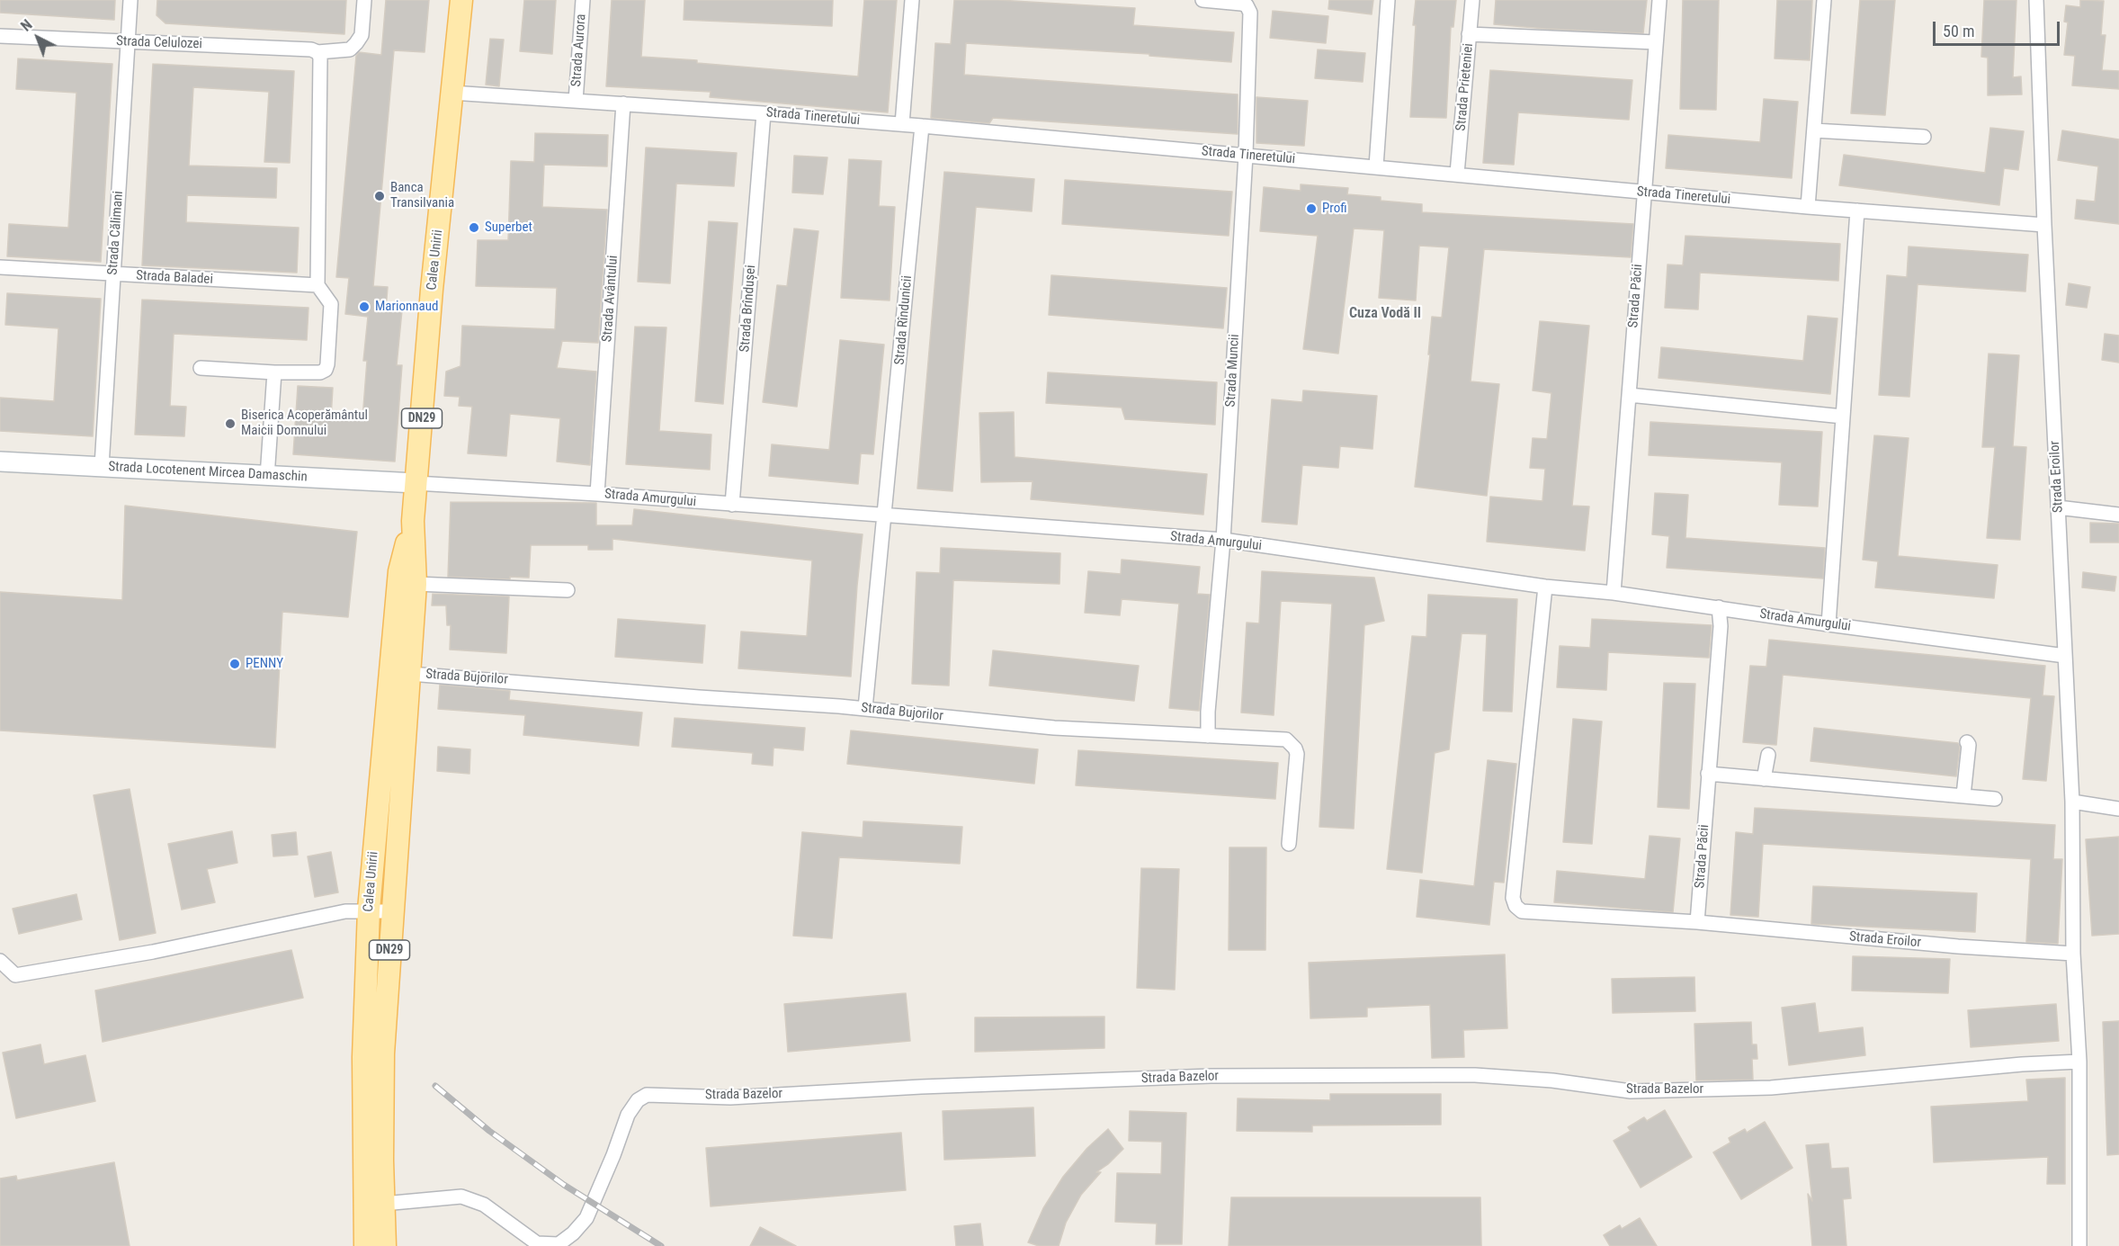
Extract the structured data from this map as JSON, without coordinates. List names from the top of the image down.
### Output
{
  "streets": {
    "main road": ["Calea Unirii", "DN29"],
    "street": [
      "Strada Celulozei",
      "Strada Aurora",
      "Strada Prieteniei",
      "Strada Tineretului",
      "Strada Călimani",
      "Strada Baladei",
      "Strada Păcii",
      "Strada Avântului",
      "Strada Brîndușei",
      "Strada Rîndunicii",
      "Strada Muncii",
      "Strada Locotenent Mircea Damaschin",
      "Strada Eroilor",
      "Strada Amurgului",
      "Strada Bujorilor",
      "Strada Bazelor"
    ]
  },
  "crossings": [
    ["Strada Celulozei", "Strada Călimani"],
    ["Strada Aurora", "Strada Tineretului"],
    ["Strada Prieteniei", "Strada Tineretului"],
    ["Strada Tineretului", "Calea Unirii"],
    ["Strada Tineretului", "Strada Păcii"],
    ["Strada Tineretului", "Strada Avântului"],
    ["Strada Tineretului", "Strada Brîndușei"],
    ["Strada Tineretului", "Strada Rîndunicii"],
    ["Strada Tineretului", "Strada Muncii"],
    ["Strada Tineretului", "Strada Eroilor"],
    ["Strada Călimani", "Strada Baladei"],
    ["Strada Călimani", "Strada Locotenent Mircea Damaschin"],
    ["Calea Unirii", "Strada Locotenent Mircea Damaschin"],
    ["Calea Unirii", "Strada Amurgului"],
    ["Calea Unirii", "Strada Bujorilor"],
    ["Calea Unirii", "Strada Bazelor"],
    ["Strada Păcii", "Strada Eroilor"],
    ["Strada Păcii", "Strada Amurgului"],
    ["Strada Avântului", "Strada Amurgului"],
    ["Strada Brîndușei", "Strada Amurgului"],
    ["Strada Rîndunicii", "Strada Amurgului"],
    ["Strada Muncii", "Strada Amurgului"],
    ["Strada Muncii", "Strada Bujorilor"],
    ["Strada Locotenent Mircea Damaschin", "Strada Amurgului"],
    ["Strada Eroilor", "Strada Amurgului"],
    ["Strada Eroilor", "Strada Bazelor"]
  ],
  "districts": ["Cuza Vodă II"],
  "places": [
    "Banca Transilvania",
    "Profi",
    "Superbet",
    "Marionnaud",
    "Biserica Acoperământul Maicii Domnului",
    "PENNY"
  ],
  "scale_bar": "50 m",
  "north": "top left"
}
